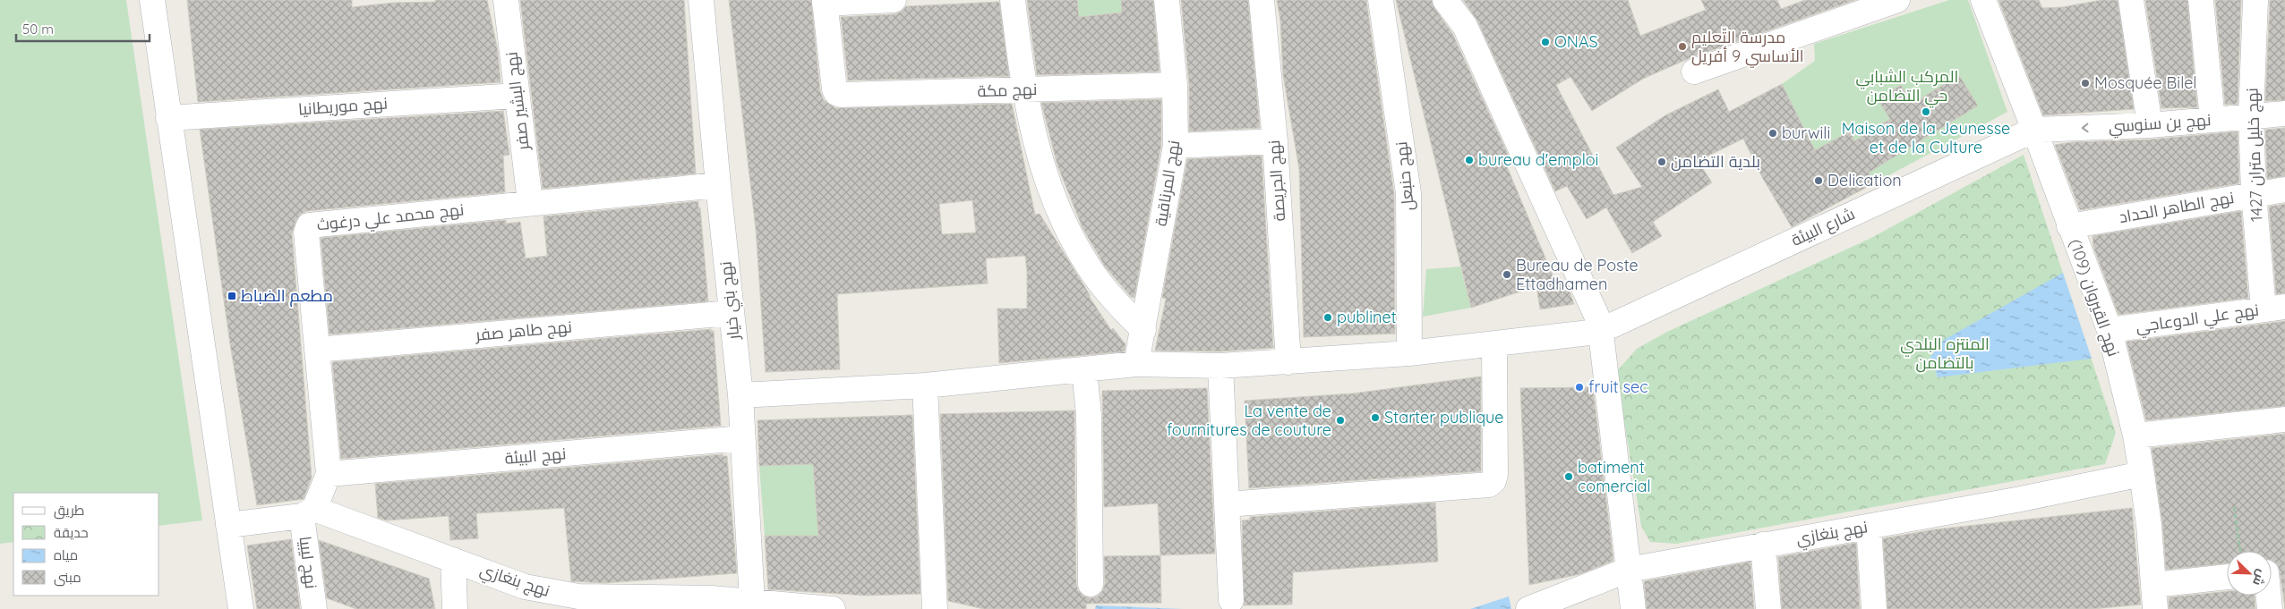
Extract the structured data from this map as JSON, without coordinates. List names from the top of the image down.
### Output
{
  "streets": {
    "street": [
      "نهج مكة",
      "نهج البشير صفر",
      "نهج موريطانيا",
      "نهج بن سنوسي",
      "نهج خليل متران 1427",
      "نهج حنبعل",
      "نهج الجريصة",
      "نهج المرناقية",
      "نهج الطاهر الحداد",
      "نهج محمد علي درغوث",
      "شارع البيئة",
      "نهج القيروان (109)",
      "نهج بني خيار",
      "نهج علي الدوعاجي",
      "نهج طاهر صفر",
      "نهج البيئة",
      "نهج بنغازي",
      "نهج ليبيا"
    ]
  },
  "crossings": [
    ["نهج مكة", "نهج المرناقية"],
    ["نهج البشير صفر", "نهج موريطانيا"],
    ["نهج البشير صفر", "نهج محمد علي درغوث"],
    ["نهج بن سنوسي", "نهج خليل متران 1427"],
    ["نهج بن سنوسي", "شارع البيئة"],
    ["نهج بن سنوسي", "نهج القيروان (109)"],
    ["نهج خليل متران 1427", "نهج الطاهر الحداد"],
    ["نهج خليل متران 1427", "نهج علي الدوعاجي"],
    ["نهج حنبعل", "شارع البيئة"],
    ["نهج الجريصة", "شارع البيئة"],
    ["نهج المرناقية", "شارع البيئة"],
    ["نهج الطاهر الحداد", "نهج القيروان (109)"],
    ["نهج محمد علي درغوث", "نهج بني خيار"],
    ["نهج محمد علي درغوث", "نهج طاهر صفر"],
    ["نهج محمد علي درغوث", "نهج البيئة"],
    ["نهج محمد علي درغوث", "نهج بنغازي"],
    ["نهج محمد علي درغوث", "نهج ليبيا"],
    ["شارع البيئة", "نهج القيروان (109)"],
    ["شارع البيئة", "نهج بني خيار"],
    ["نهج القيروان (109)", "نهج علي الدوعاجي"],
    ["نهج القيروان (109)", "نهج بنغازي"],
    ["نهج بني خيار", "نهج طاهر صفر"],
    ["نهج بني خيار", "نهج البيئة"],
    ["نهج بني خيار", "نهج بنغازي"],
    ["نهج بنغازي", "نهج ليبيا"]
  ],
  "one_way": ["نهج بن سنوسي"],
  "parks": ["المركب الشبابي حي التضامن", "المنتزه البلدي بالتضامن"],
  "places": {
    "other": [
      "ONAS",
      "مدرسة التّعليم الأساسي 9 أفريل",
      "Mosquée Bilel",
      "Maison de la Jeunesse et de la Culture",
      "burwili",
      "bureau d'emploi",
      "بلدية التضامن",
      "Delication",
      "Bureau de Poste Ettadhamen",
      "publinet",
      "fruit sec",
      "Starter publique",
      "La vente de fournitures de couture",
      "batiment comercial"
    ],
    "transit": ["مطعم الضباط"]
  },
  "legend": [
    "طريق",
    "حديقة",
    "مياه",
    "مبنى"
  ],
  "scale_bar": "50 m",
  "north": "bottom right"
}
